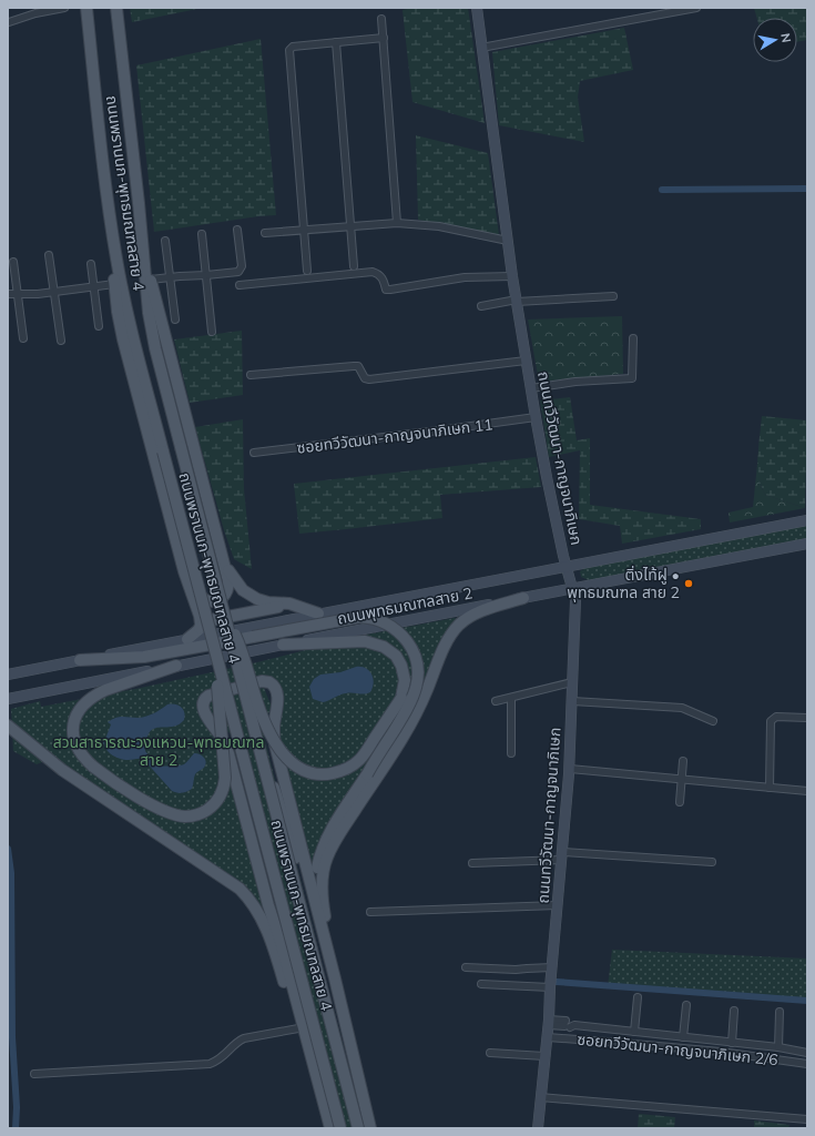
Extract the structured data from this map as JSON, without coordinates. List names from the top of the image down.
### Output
{
  "streets": {
    "main road": ["ถนนพรานนก-พุทธมณฑลสาย 4", "ถนนทวีวัฒนา-กาญจนาภิเษก", "ถนนพุทธมณฑลสาย 2"],
    "street": ["ซอยทวีวัฒนา-กาญจนาภิเษก 11", "ซอยทวีวัฒนา-กาญจนาภิเษก 2/6"]
  },
  "crossings": [
    ["ซอยทวีวัฒนา-กาญจนาภิเษก 11", "ถนนทวีวัฒนา-กาญจนาภิเษก"],
    ["ถนนทวีวัฒนา-กาญจนาภิเษก", "ถนนพุทธมณฑลสาย 2"],
    ["ถนนทวีวัฒนา-กาญจนาภิเษก", "ซอยทวีวัฒนา-กาญจนาภิเษก 2/6"]
  ],
  "parks": ["สวนสาธารณะวงแหวน-พุทธมณฑล สาย 2"],
  "places": ["ติ่งไท้ฝู • พุทธมณฑล สาย 2"],
  "north": "right"
}
